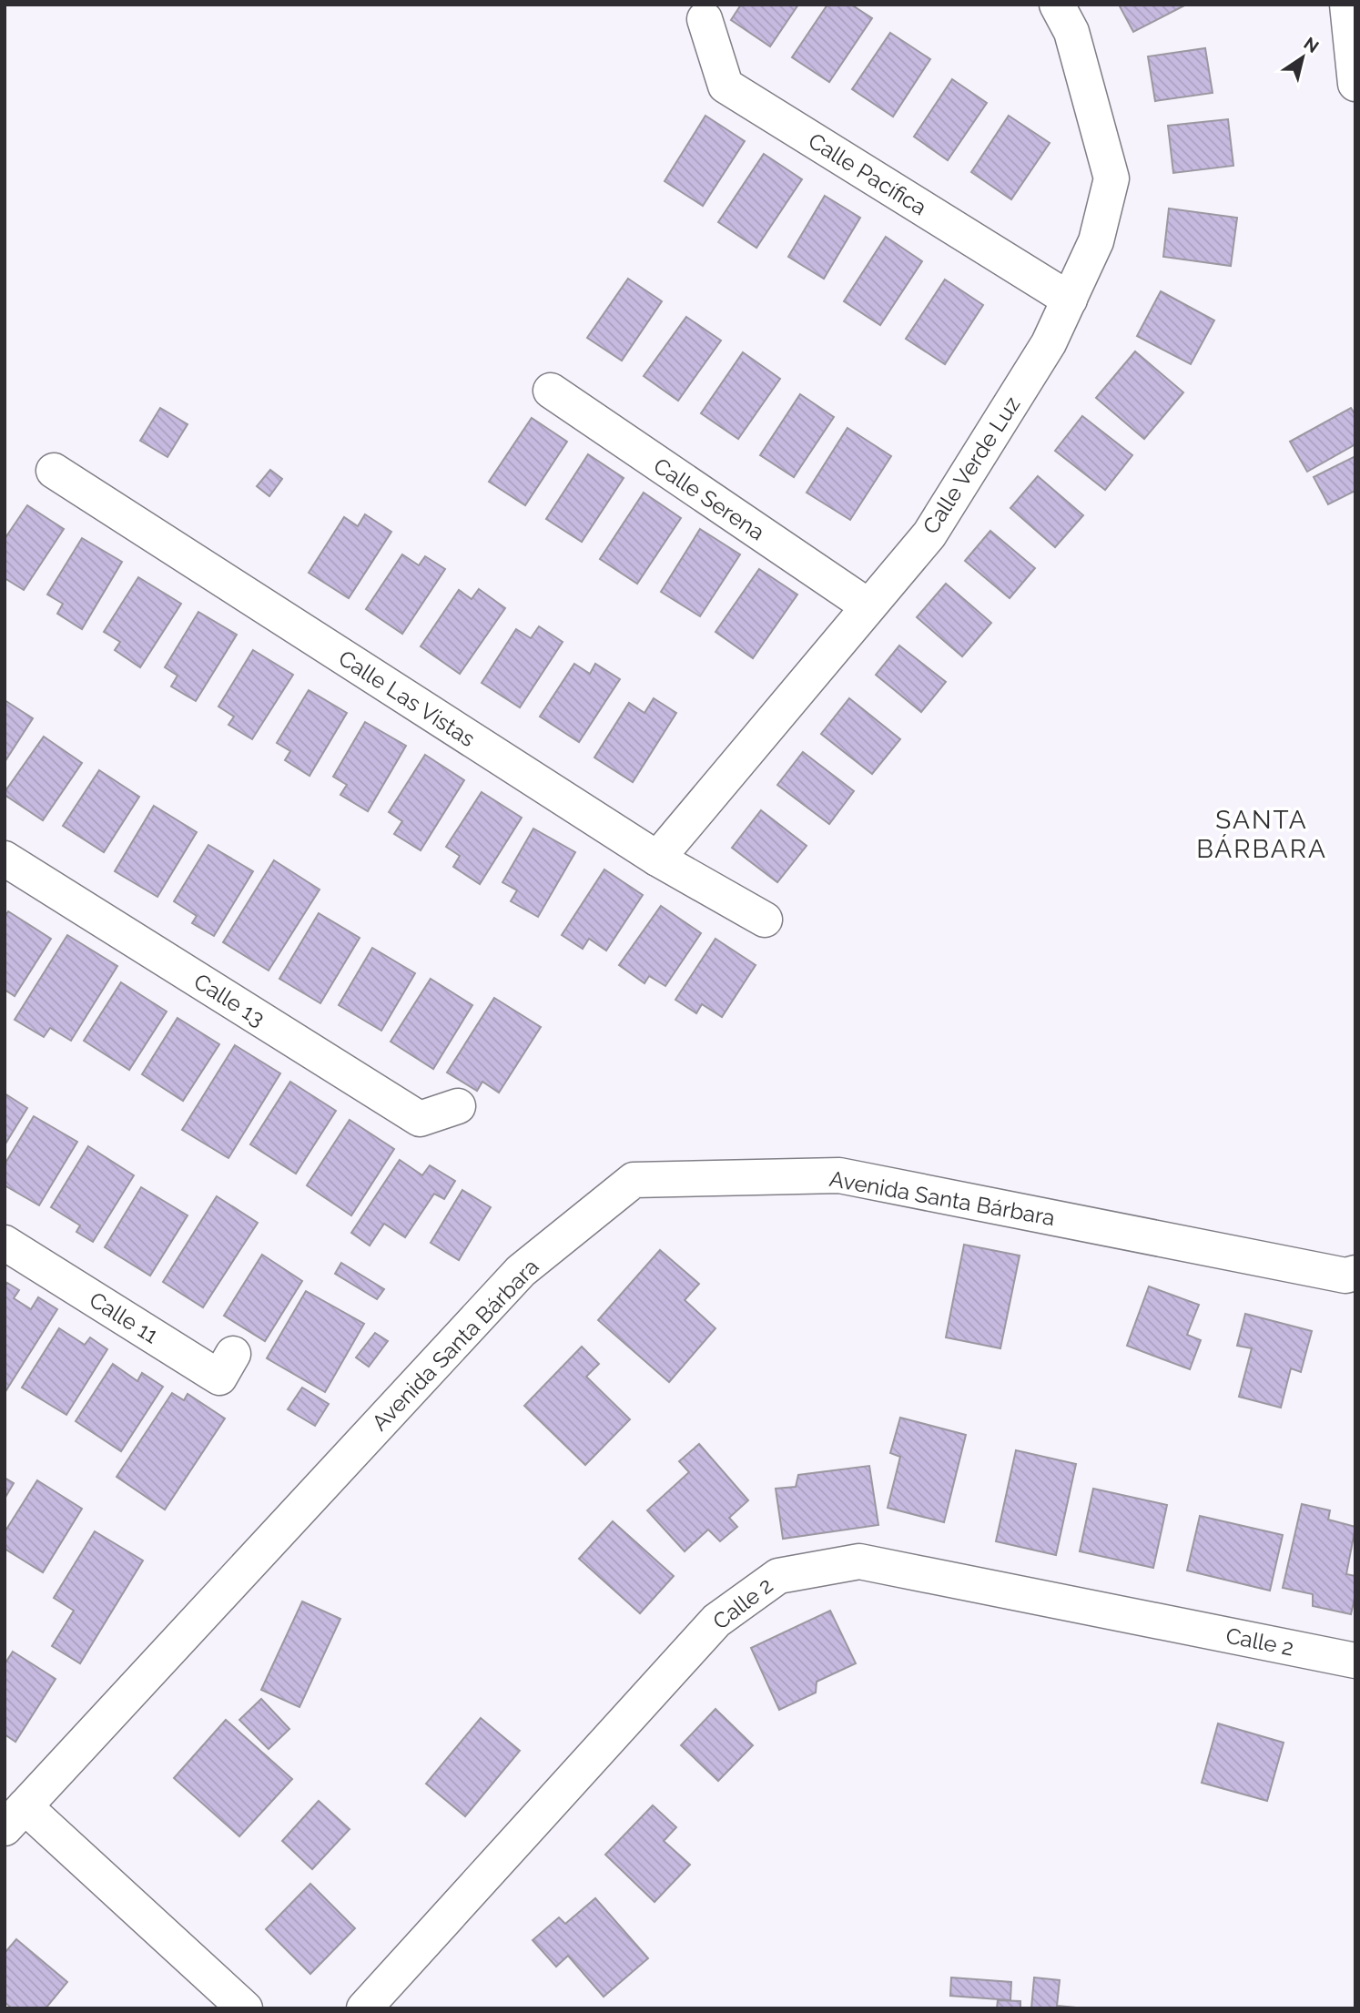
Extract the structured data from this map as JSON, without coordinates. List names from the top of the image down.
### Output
{
  "streets": {
    "street": [
      "Calle Pacífica",
      "Calle Verde Luz",
      "Calle Serena",
      "Calle Las Vistas",
      "Calle 13",
      "Avenida Santa Bárbara",
      "Calle 11",
      "Calle 2"
    ]
  },
  "crossings": [
    ["Calle Pacífica", "Calle Verde Luz"],
    ["Calle Verde Luz", "Calle Serena"],
    ["Calle Verde Luz", "Calle Las Vistas"]
  ],
  "districts": ["SANTA BÁRBARA"],
  "north": "top right"
}
